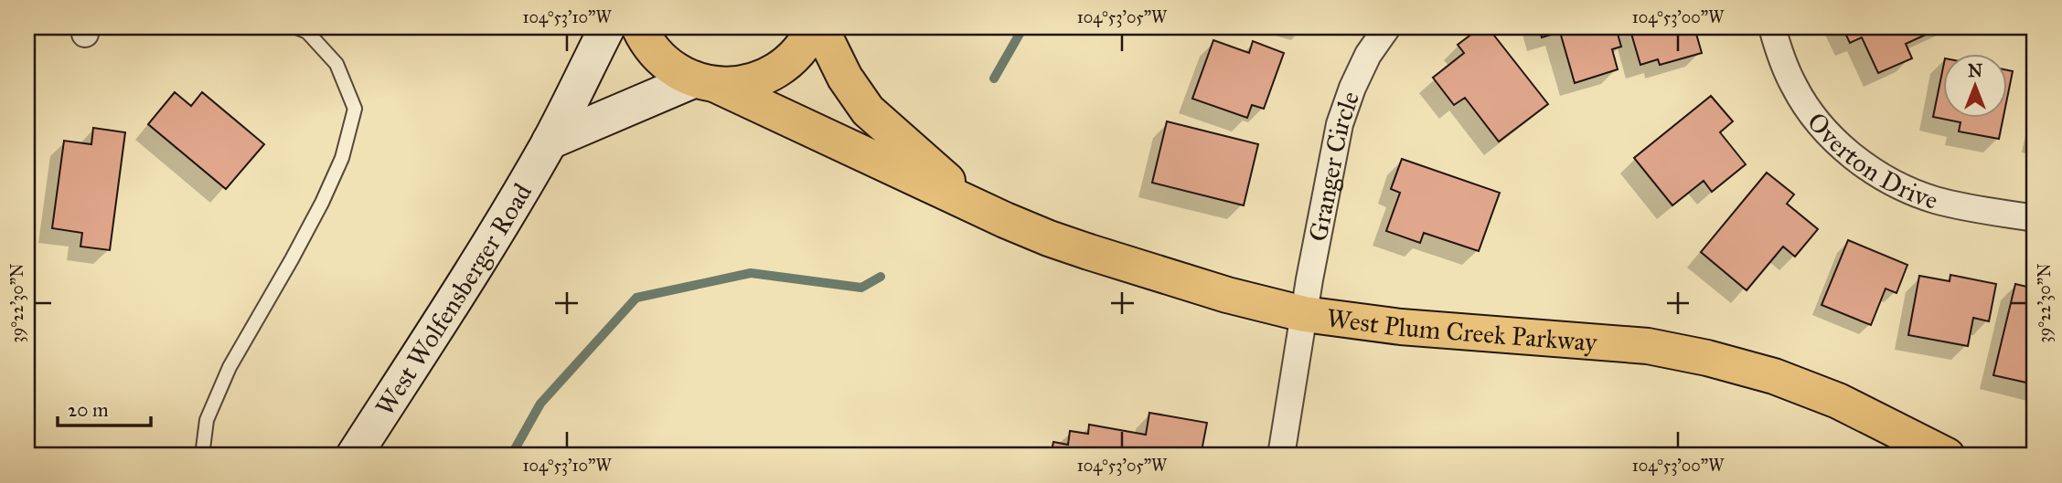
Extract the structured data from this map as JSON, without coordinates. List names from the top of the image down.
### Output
{
  "streets": {
    "main road": ["West Wolfensberger Road", "West Plum Creek Parkway"],
    "street": ["Overton Drive", "Granger Circle"]
  },
  "crossings": [
    ["Granger Circle", "West Plum Creek Parkway"]
  ],
  "scale_bar": "20 m",
  "north": "top",
  "coordinates": [
    "104°53'10\"W",
    "104°53'05\"W",
    "104°53'00\"W",
    "39°22'30\"N"
  ]
}
